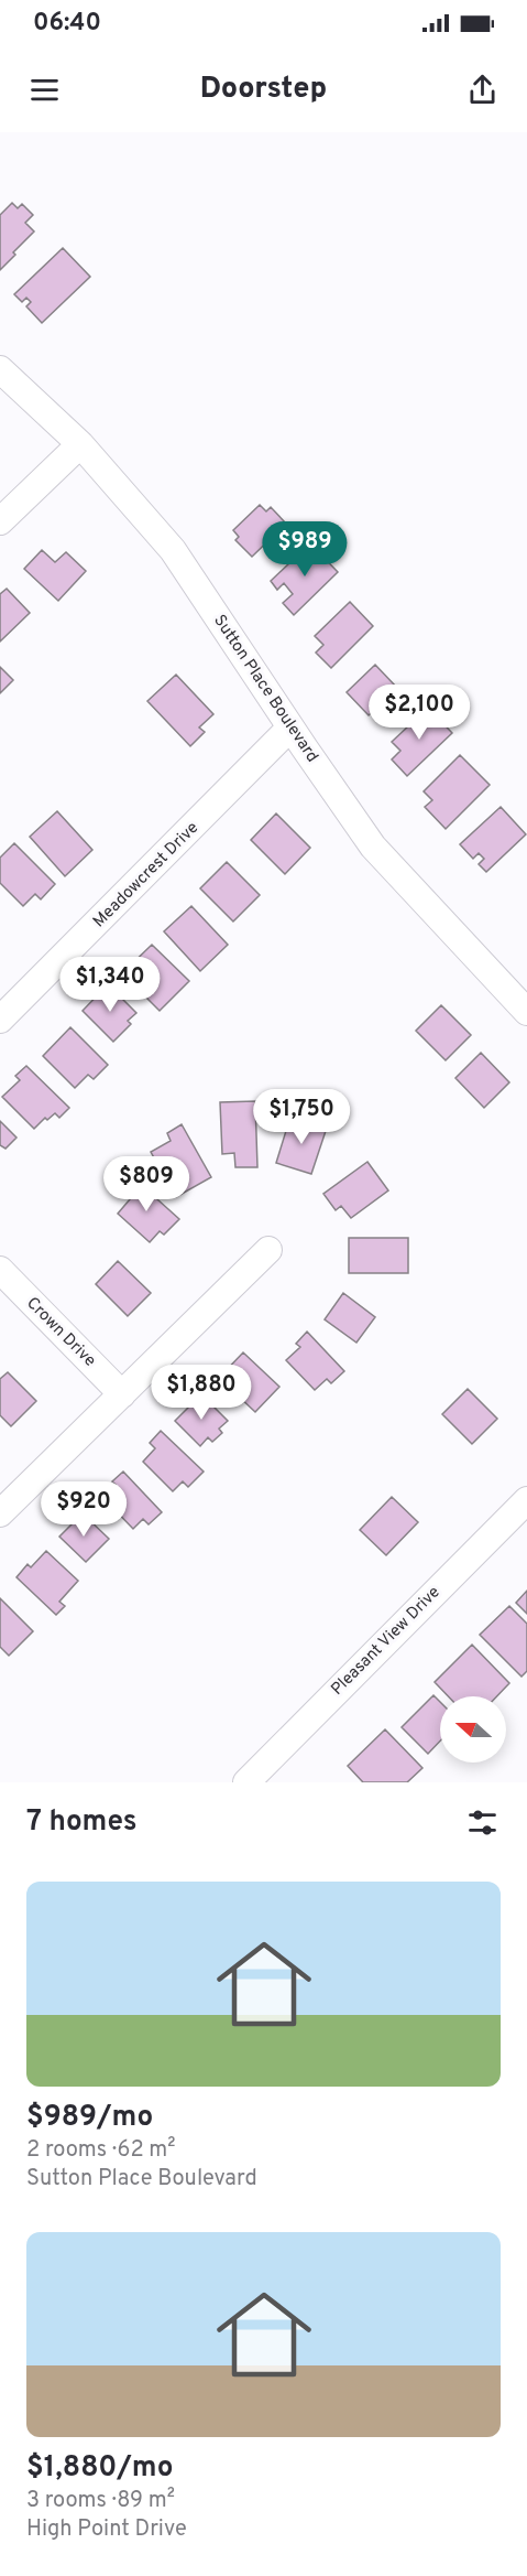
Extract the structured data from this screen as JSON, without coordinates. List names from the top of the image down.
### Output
{
  "streets": {
    "street": [
      "Sutton Place Boulevard",
      "Meadowcrest Drive",
      "Crown Drive",
      "Pleasant View Drive"
    ]
  },
  "crossings": [
    ["Sutton Place Boulevard", "Meadowcrest Drive"]
  ],
  "north": "left",
  "page": {
    "status": "06:40",
    "header": "Doorstep",
    "price": [
      "$989",
      "$2,100",
      "$1,340",
      "$1,750",
      "$809",
      "$1,880",
      "$920"
    ],
    "heading": "7 homes",
    "list": [
      {
        "name": "$989/mo",
        "note": "2 rooms · 62 m² · Sutton Place Boulevard"
      },
      {
        "name": "$1,880/mo",
        "note": "3 rooms · 89 m² · High Point Drive"
      }
    ]
  }
}
